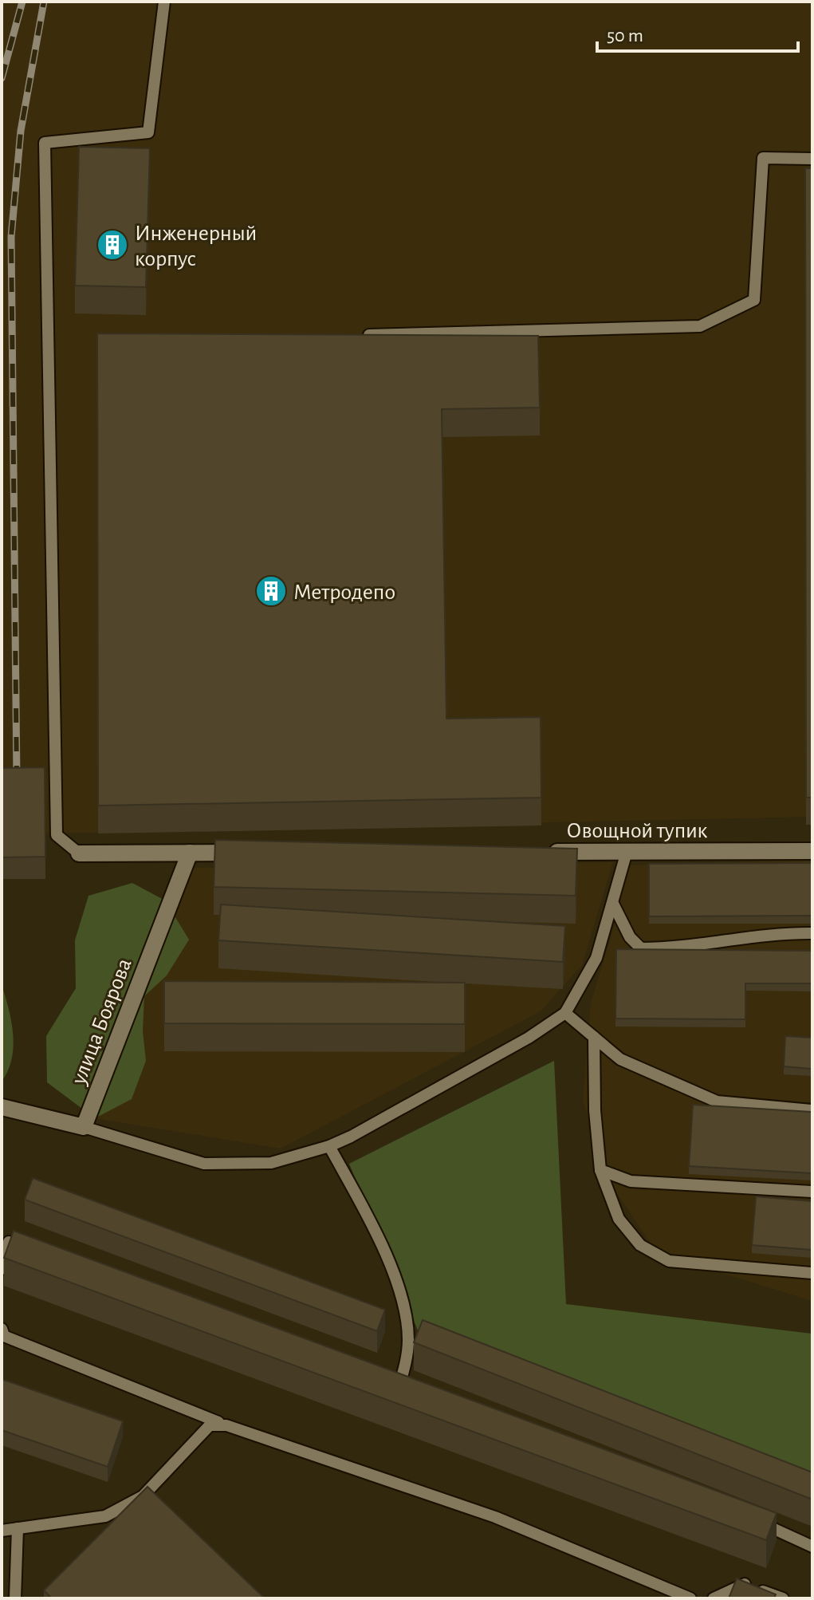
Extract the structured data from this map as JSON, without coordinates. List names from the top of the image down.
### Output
{
  "streets": {
    "street": ["Овощной тупик", "улица Боярова"]
  },
  "places": {
    "building": ["Инженерный корпус", "Метродепо"]
  },
  "scale_bar": "50 m"
}
